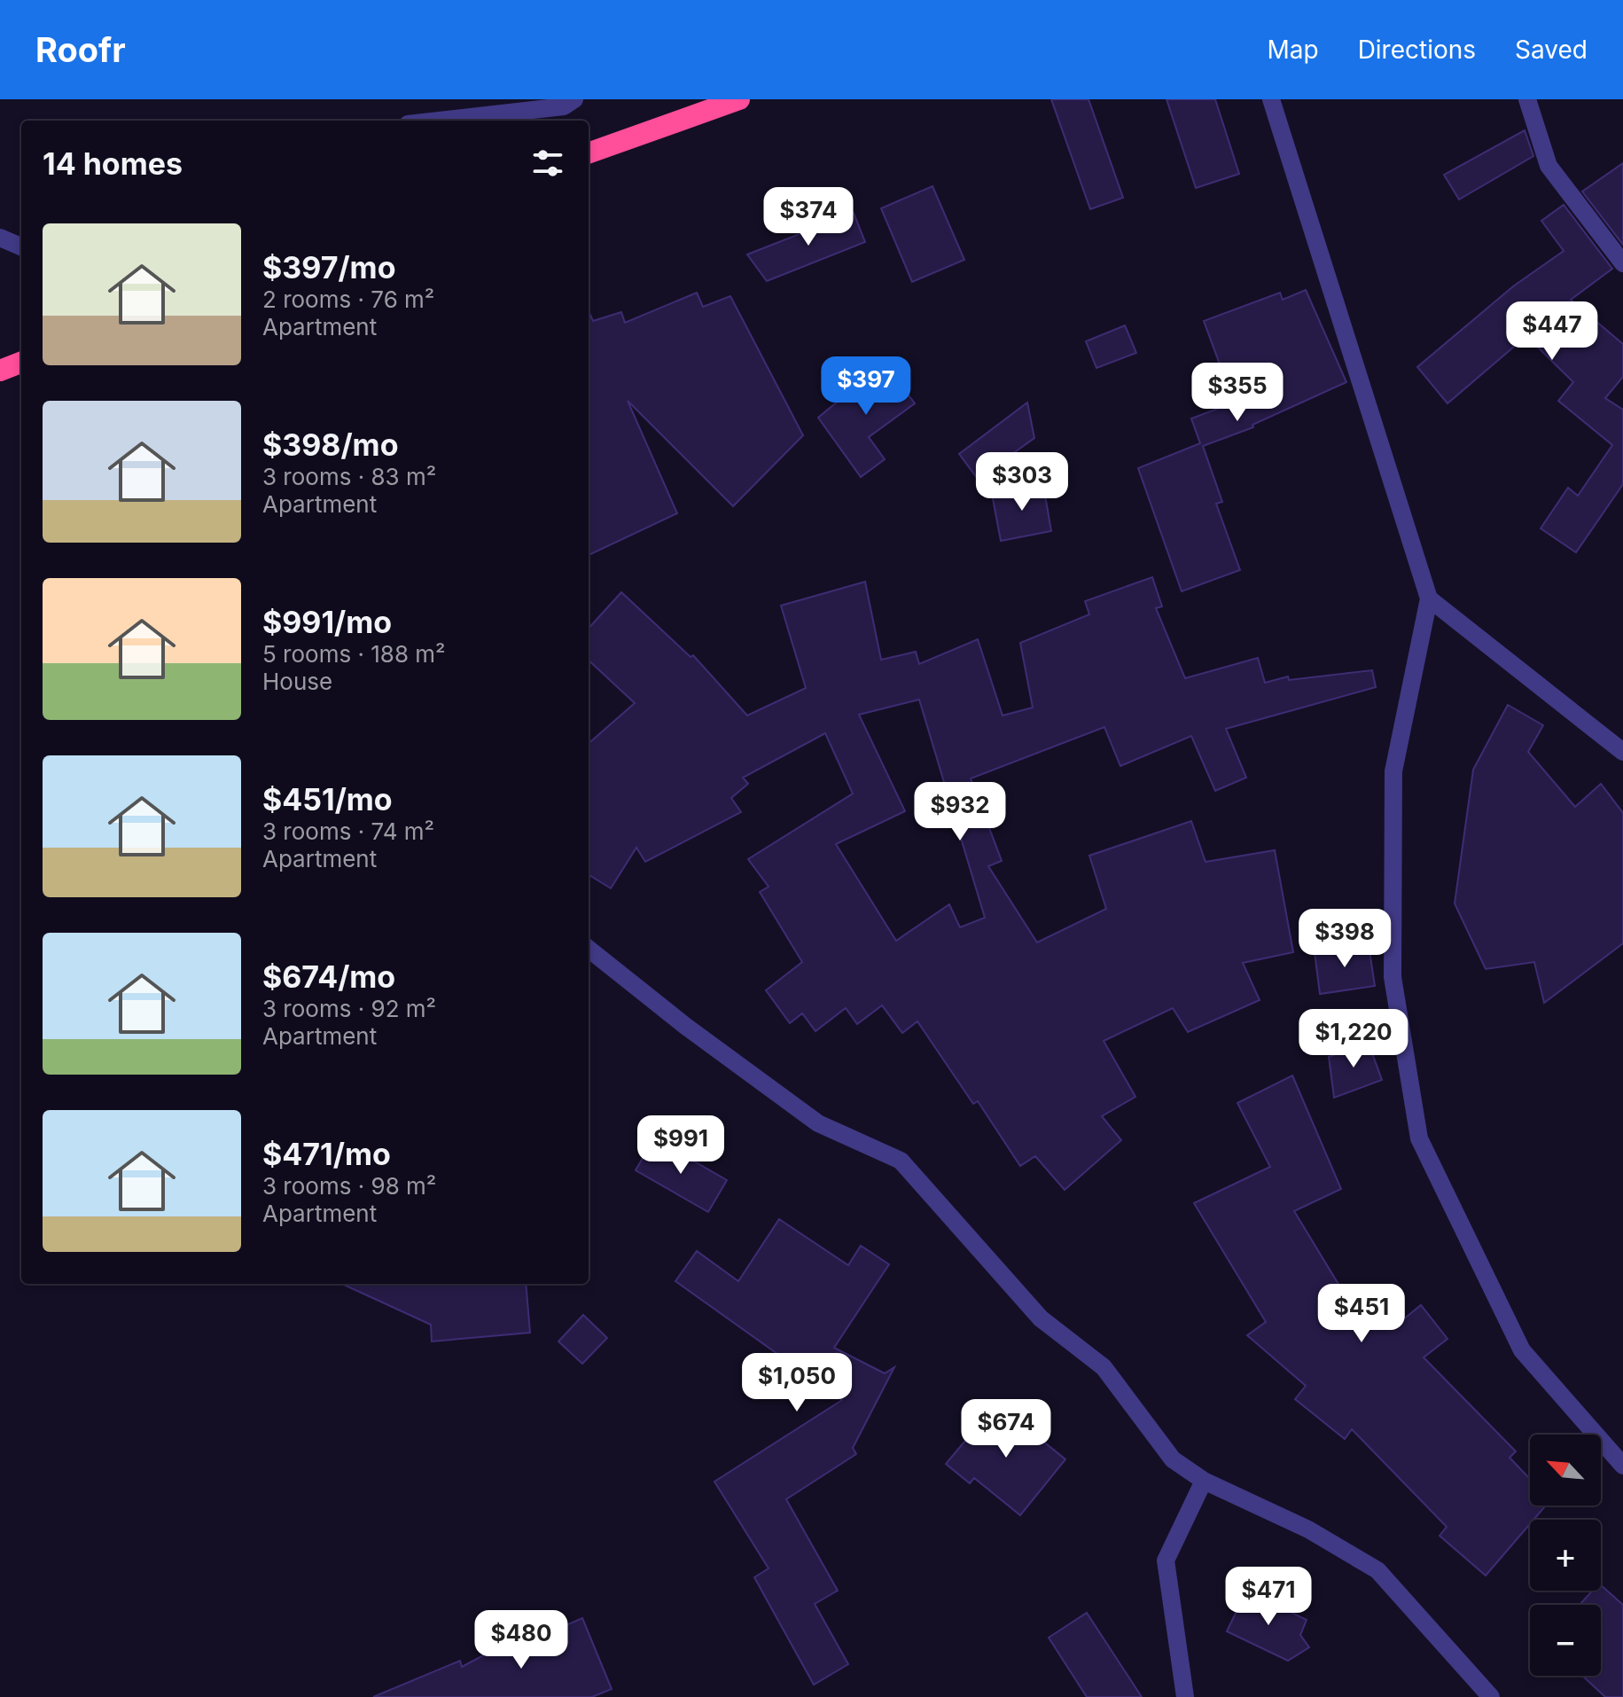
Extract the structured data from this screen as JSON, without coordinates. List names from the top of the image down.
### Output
{
  "north": "top left",
  "page": {
    "header": "Roofr",
    "nav": ["Map", "Directions", "Saved"],
    "heading": "14 homes",
    "price": [
      "$374",
      "$447",
      "$397",
      "$355",
      "$303",
      "$932",
      "$398",
      "$1,220",
      "$991",
      "$451",
      "$1,050",
      "$674",
      "$471",
      "$480"
    ],
    "list": [
      {
        "name": "$397/mo",
        "note": "2 rooms · 76 m² · Apartment"
      },
      {
        "name": "$398/mo",
        "note": "3 rooms · 83 m² · Apartment"
      },
      {
        "name": "$991/mo",
        "note": "5 rooms · 188 m² · House"
      },
      {
        "name": "$451/mo",
        "note": "3 rooms · 74 m² · Apartment"
      },
      {
        "name": "$674/mo",
        "note": "3 rooms · 92 m² · Apartment"
      },
      {
        "name": "$471/mo",
        "note": "3 rooms · 98 m² · Apartment"
      }
    ],
    "map_buttons": ["+", "−"]
  }
}
